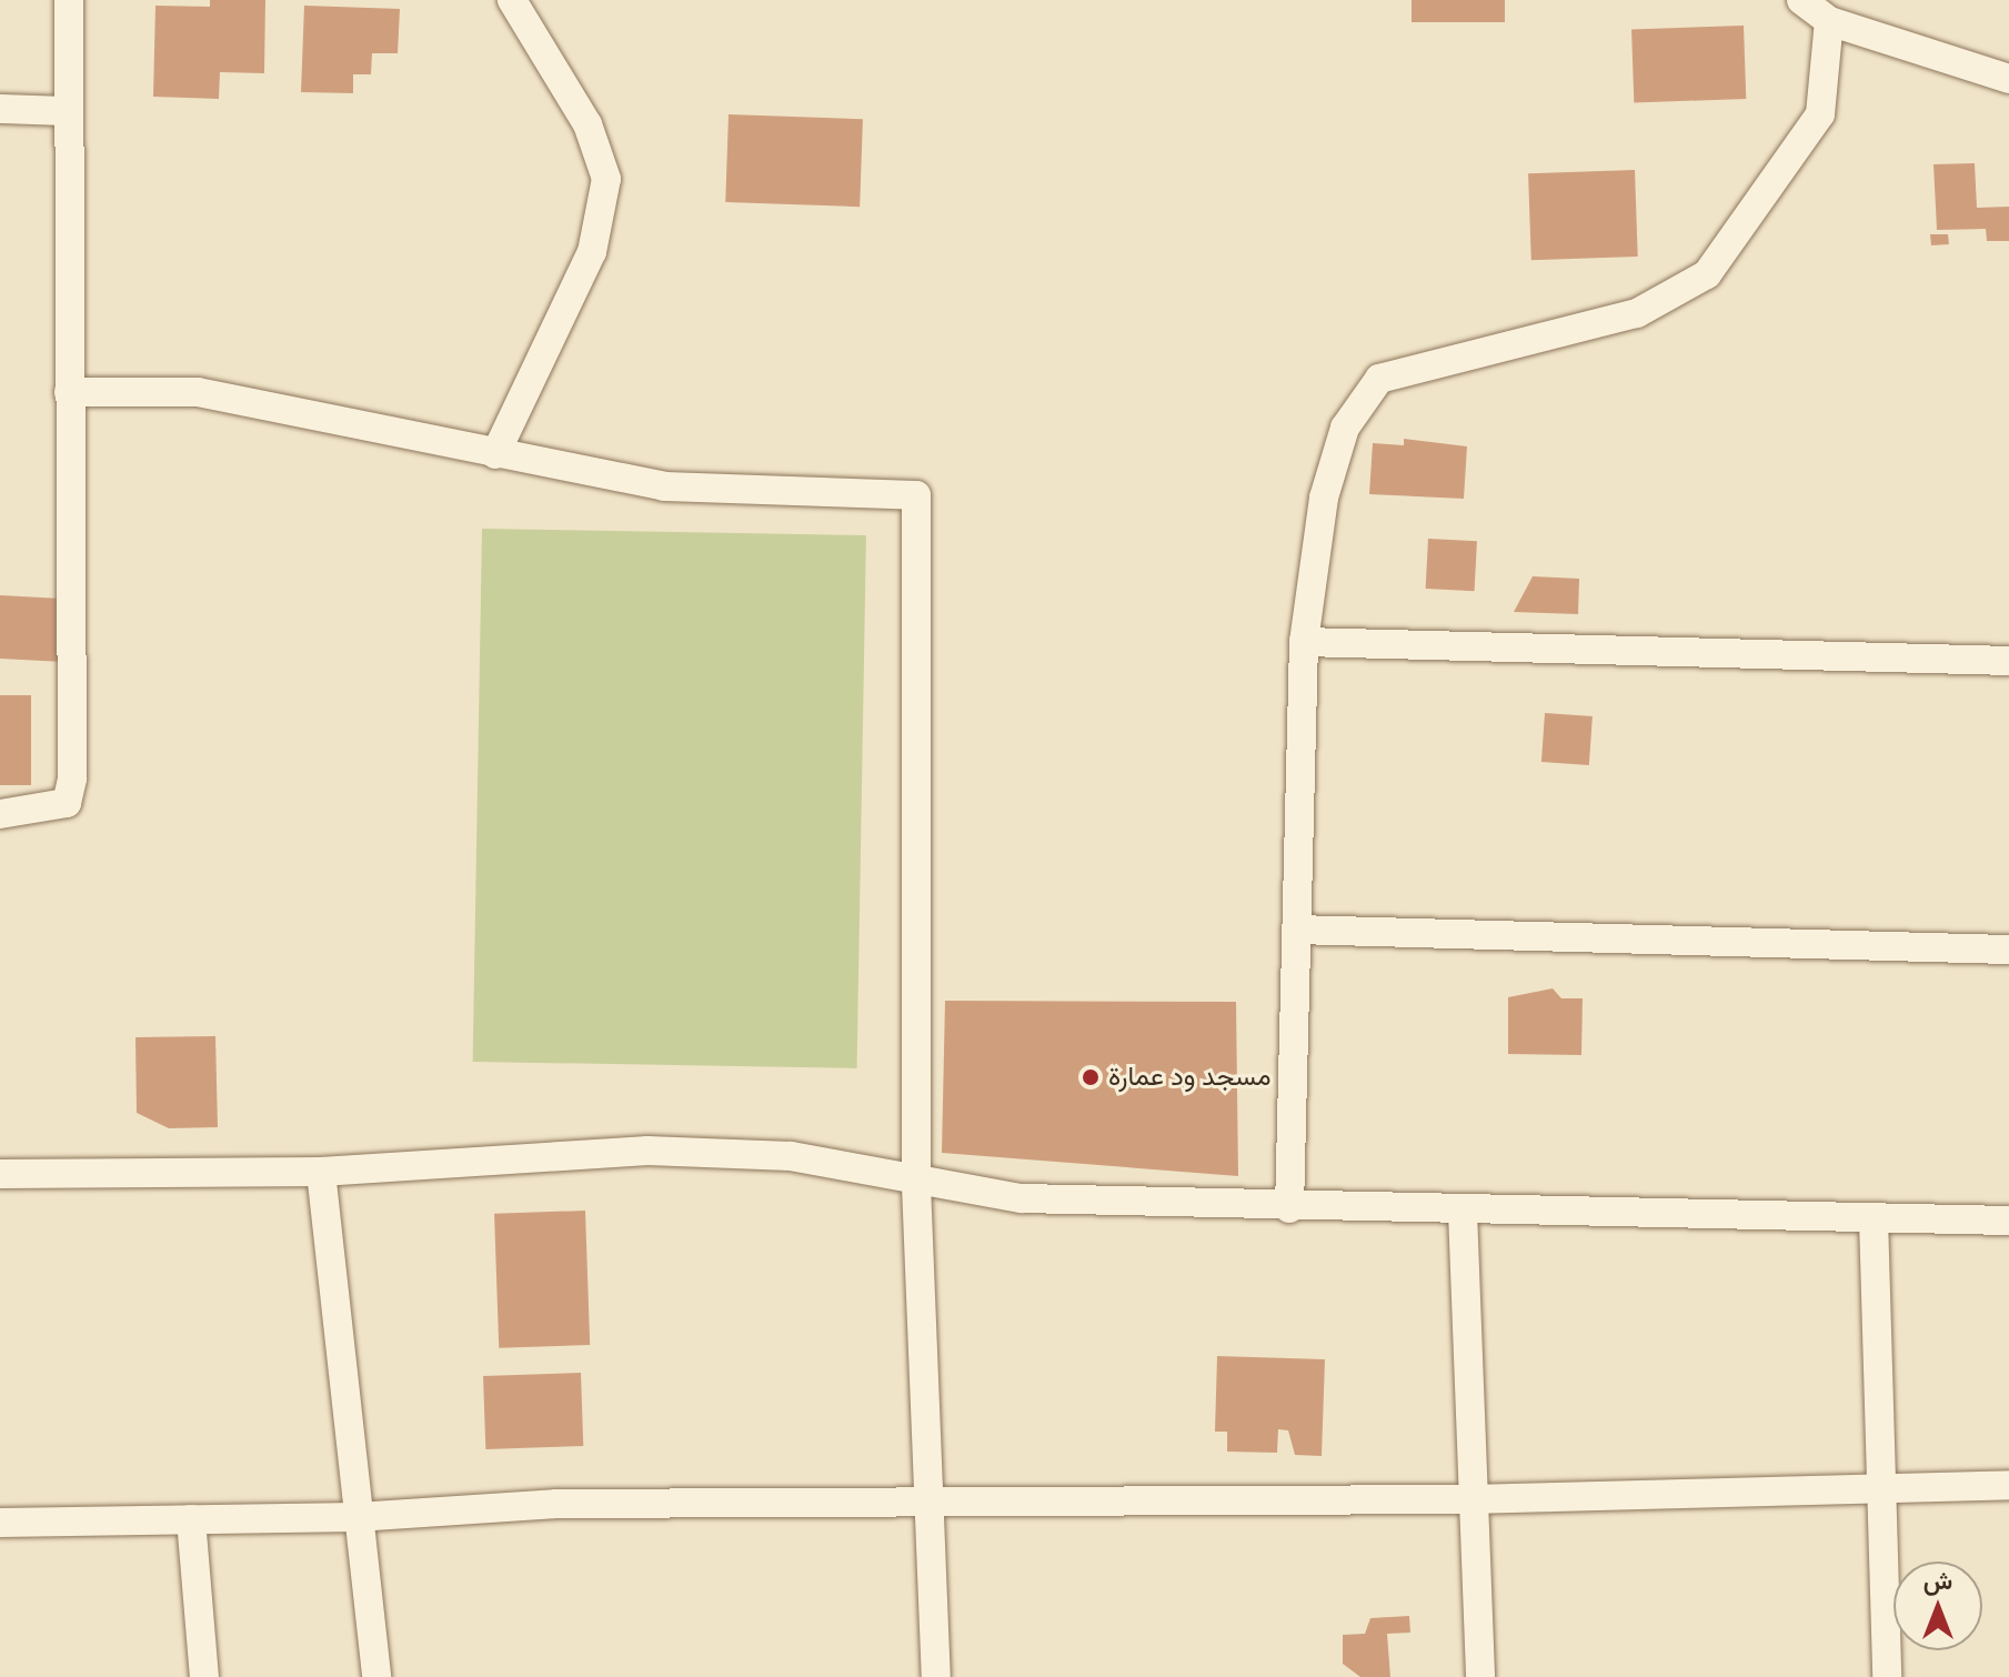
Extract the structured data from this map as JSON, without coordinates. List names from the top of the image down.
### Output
{
  "places": ["مسجد ود عمارة"],
  "north": "top"
}
